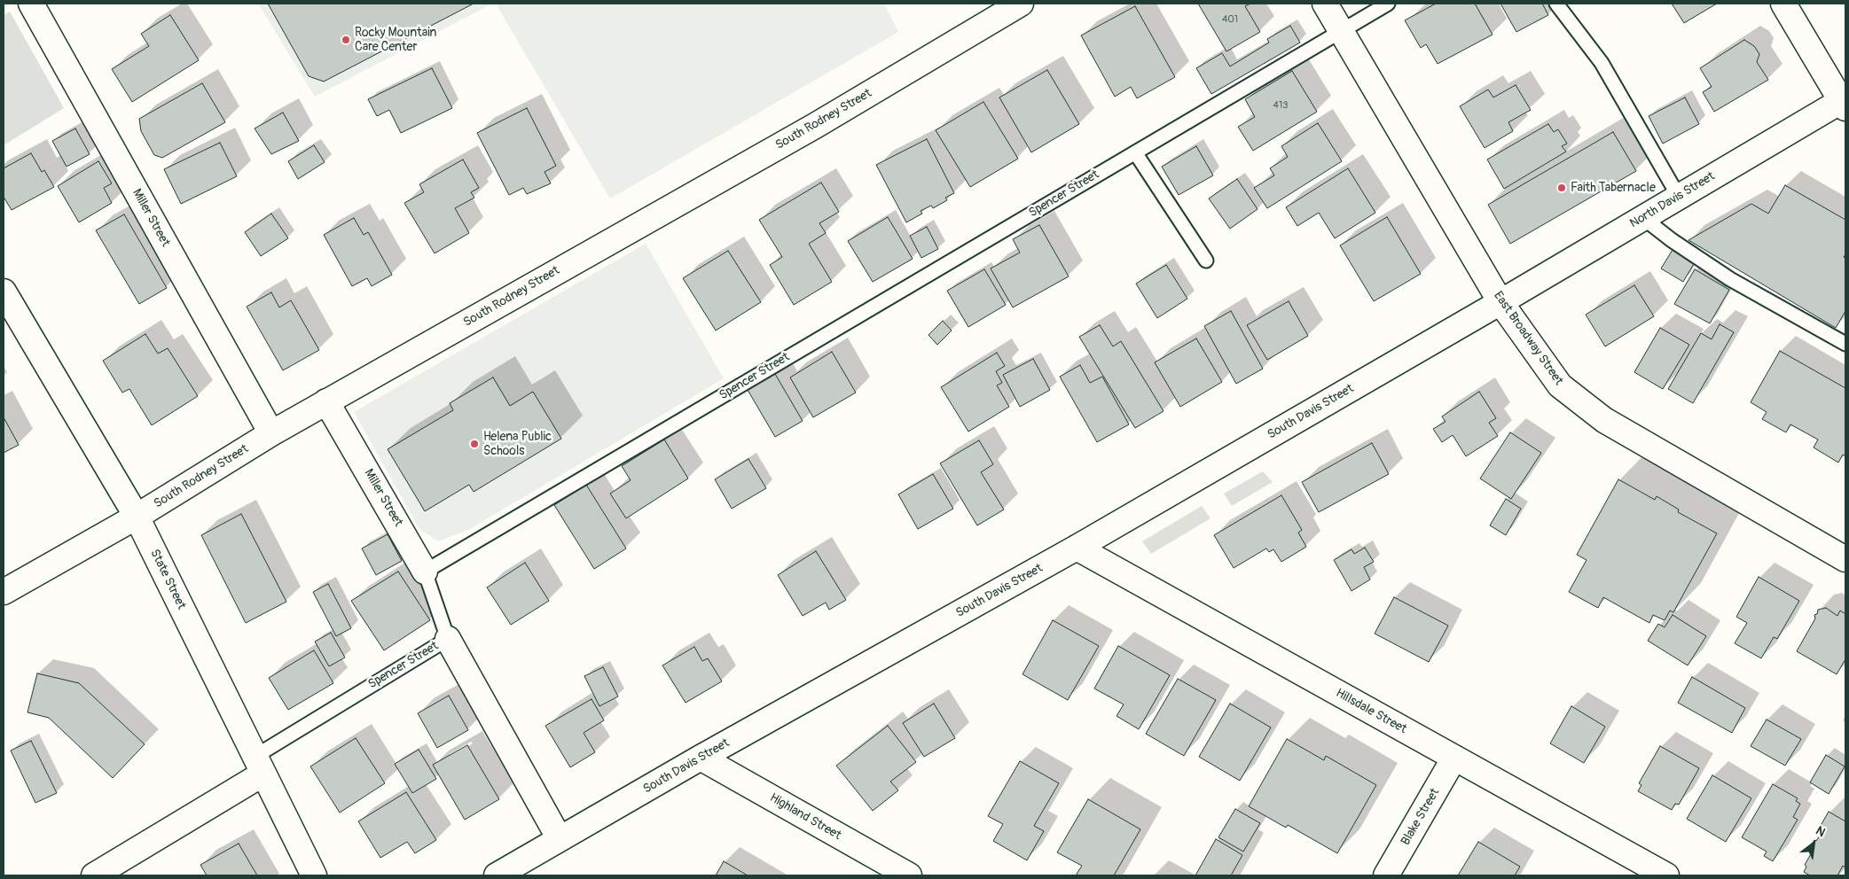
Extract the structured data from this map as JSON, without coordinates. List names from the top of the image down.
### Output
{
  "streets": {
    "street": [
      "South Rodney Street",
      "Spencer Street",
      "North Davis Street",
      "Miller Street",
      "East Broadway Street",
      "South Davis Street",
      "State Street",
      "Hillsdale Street",
      "Highland Street",
      "Blake Street"
    ]
  },
  "crossings": [
    ["South Rodney Street", "Miller Street"],
    ["South Rodney Street", "State Street"],
    ["Spencer Street", "Miller Street"],
    ["Spencer Street", "East Broadway Street"],
    ["Spencer Street", "State Street"],
    ["North Davis Street", "East Broadway Street"],
    ["North Davis Street", "South Davis Street"],
    ["East Broadway Street", "South Davis Street"],
    ["South Davis Street", "Hillsdale Street"],
    ["South Davis Street", "Highland Street"],
    ["Hillsdale Street", "Blake Street"]
  ],
  "places": ["Rocky Mountain Care Center", "Faith Tabernacle", "Helena Public Schools"],
  "house_numbers": ["401", "413"],
  "north": "top right"
}
